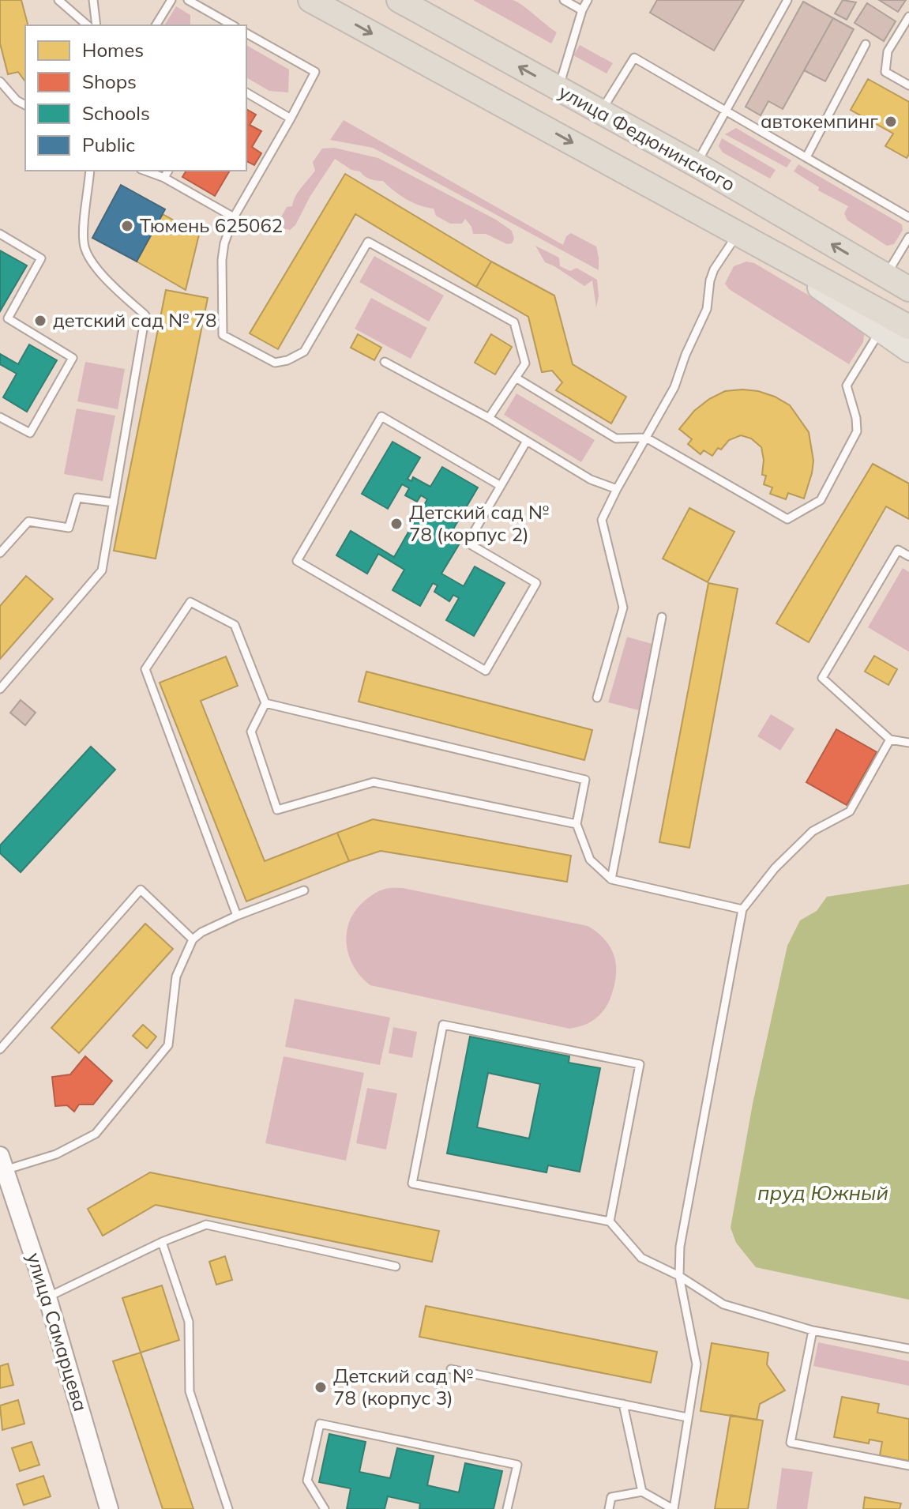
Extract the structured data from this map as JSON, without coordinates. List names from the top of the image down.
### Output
{
  "streets": {
    "highway": ["улица Федюнинского"],
    "street": ["улица Самарцева"]
  },
  "water": ["пруд Южный"],
  "places": [
    "автокемпинг",
    "Тюмень 625062",
    "детский сад № 78",
    "Детский сад № 78 (корпус 2)",
    "Детский сад № 78 (корпус 3)"
  ],
  "legend": [
    "Homes",
    "Shops",
    "Schools",
    "Public"
  ]
}
